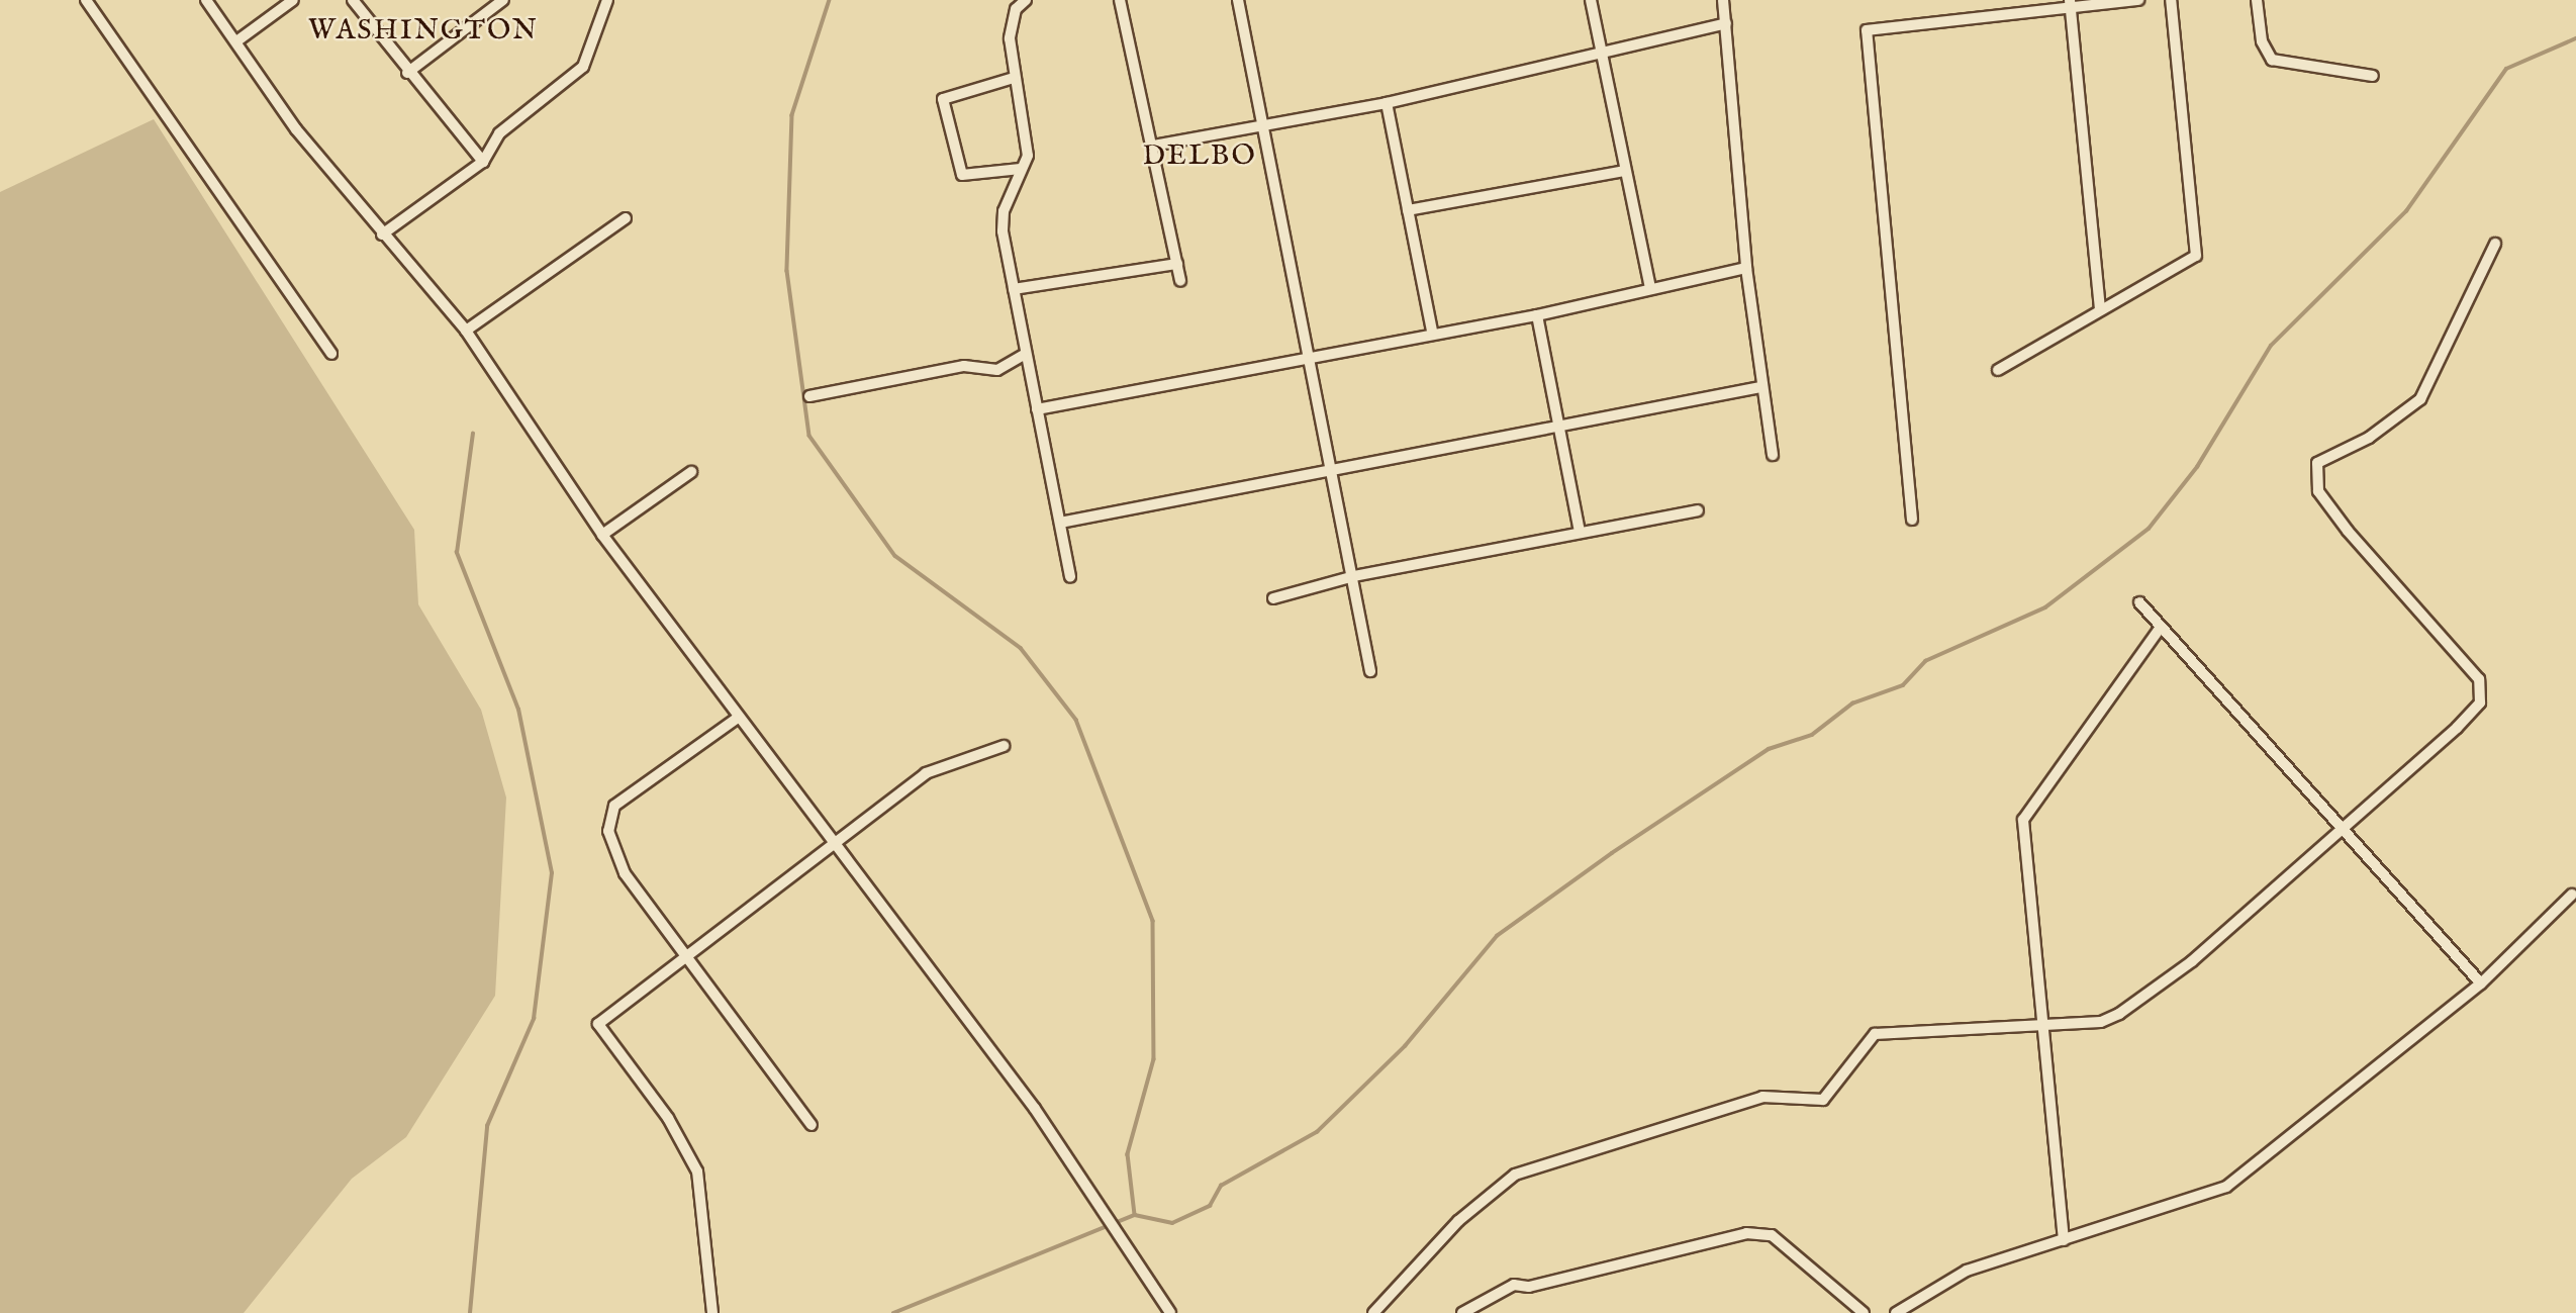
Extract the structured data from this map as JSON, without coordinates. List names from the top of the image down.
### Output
{
  "districts": ["WASHINGTON", "DELBO"]
}
